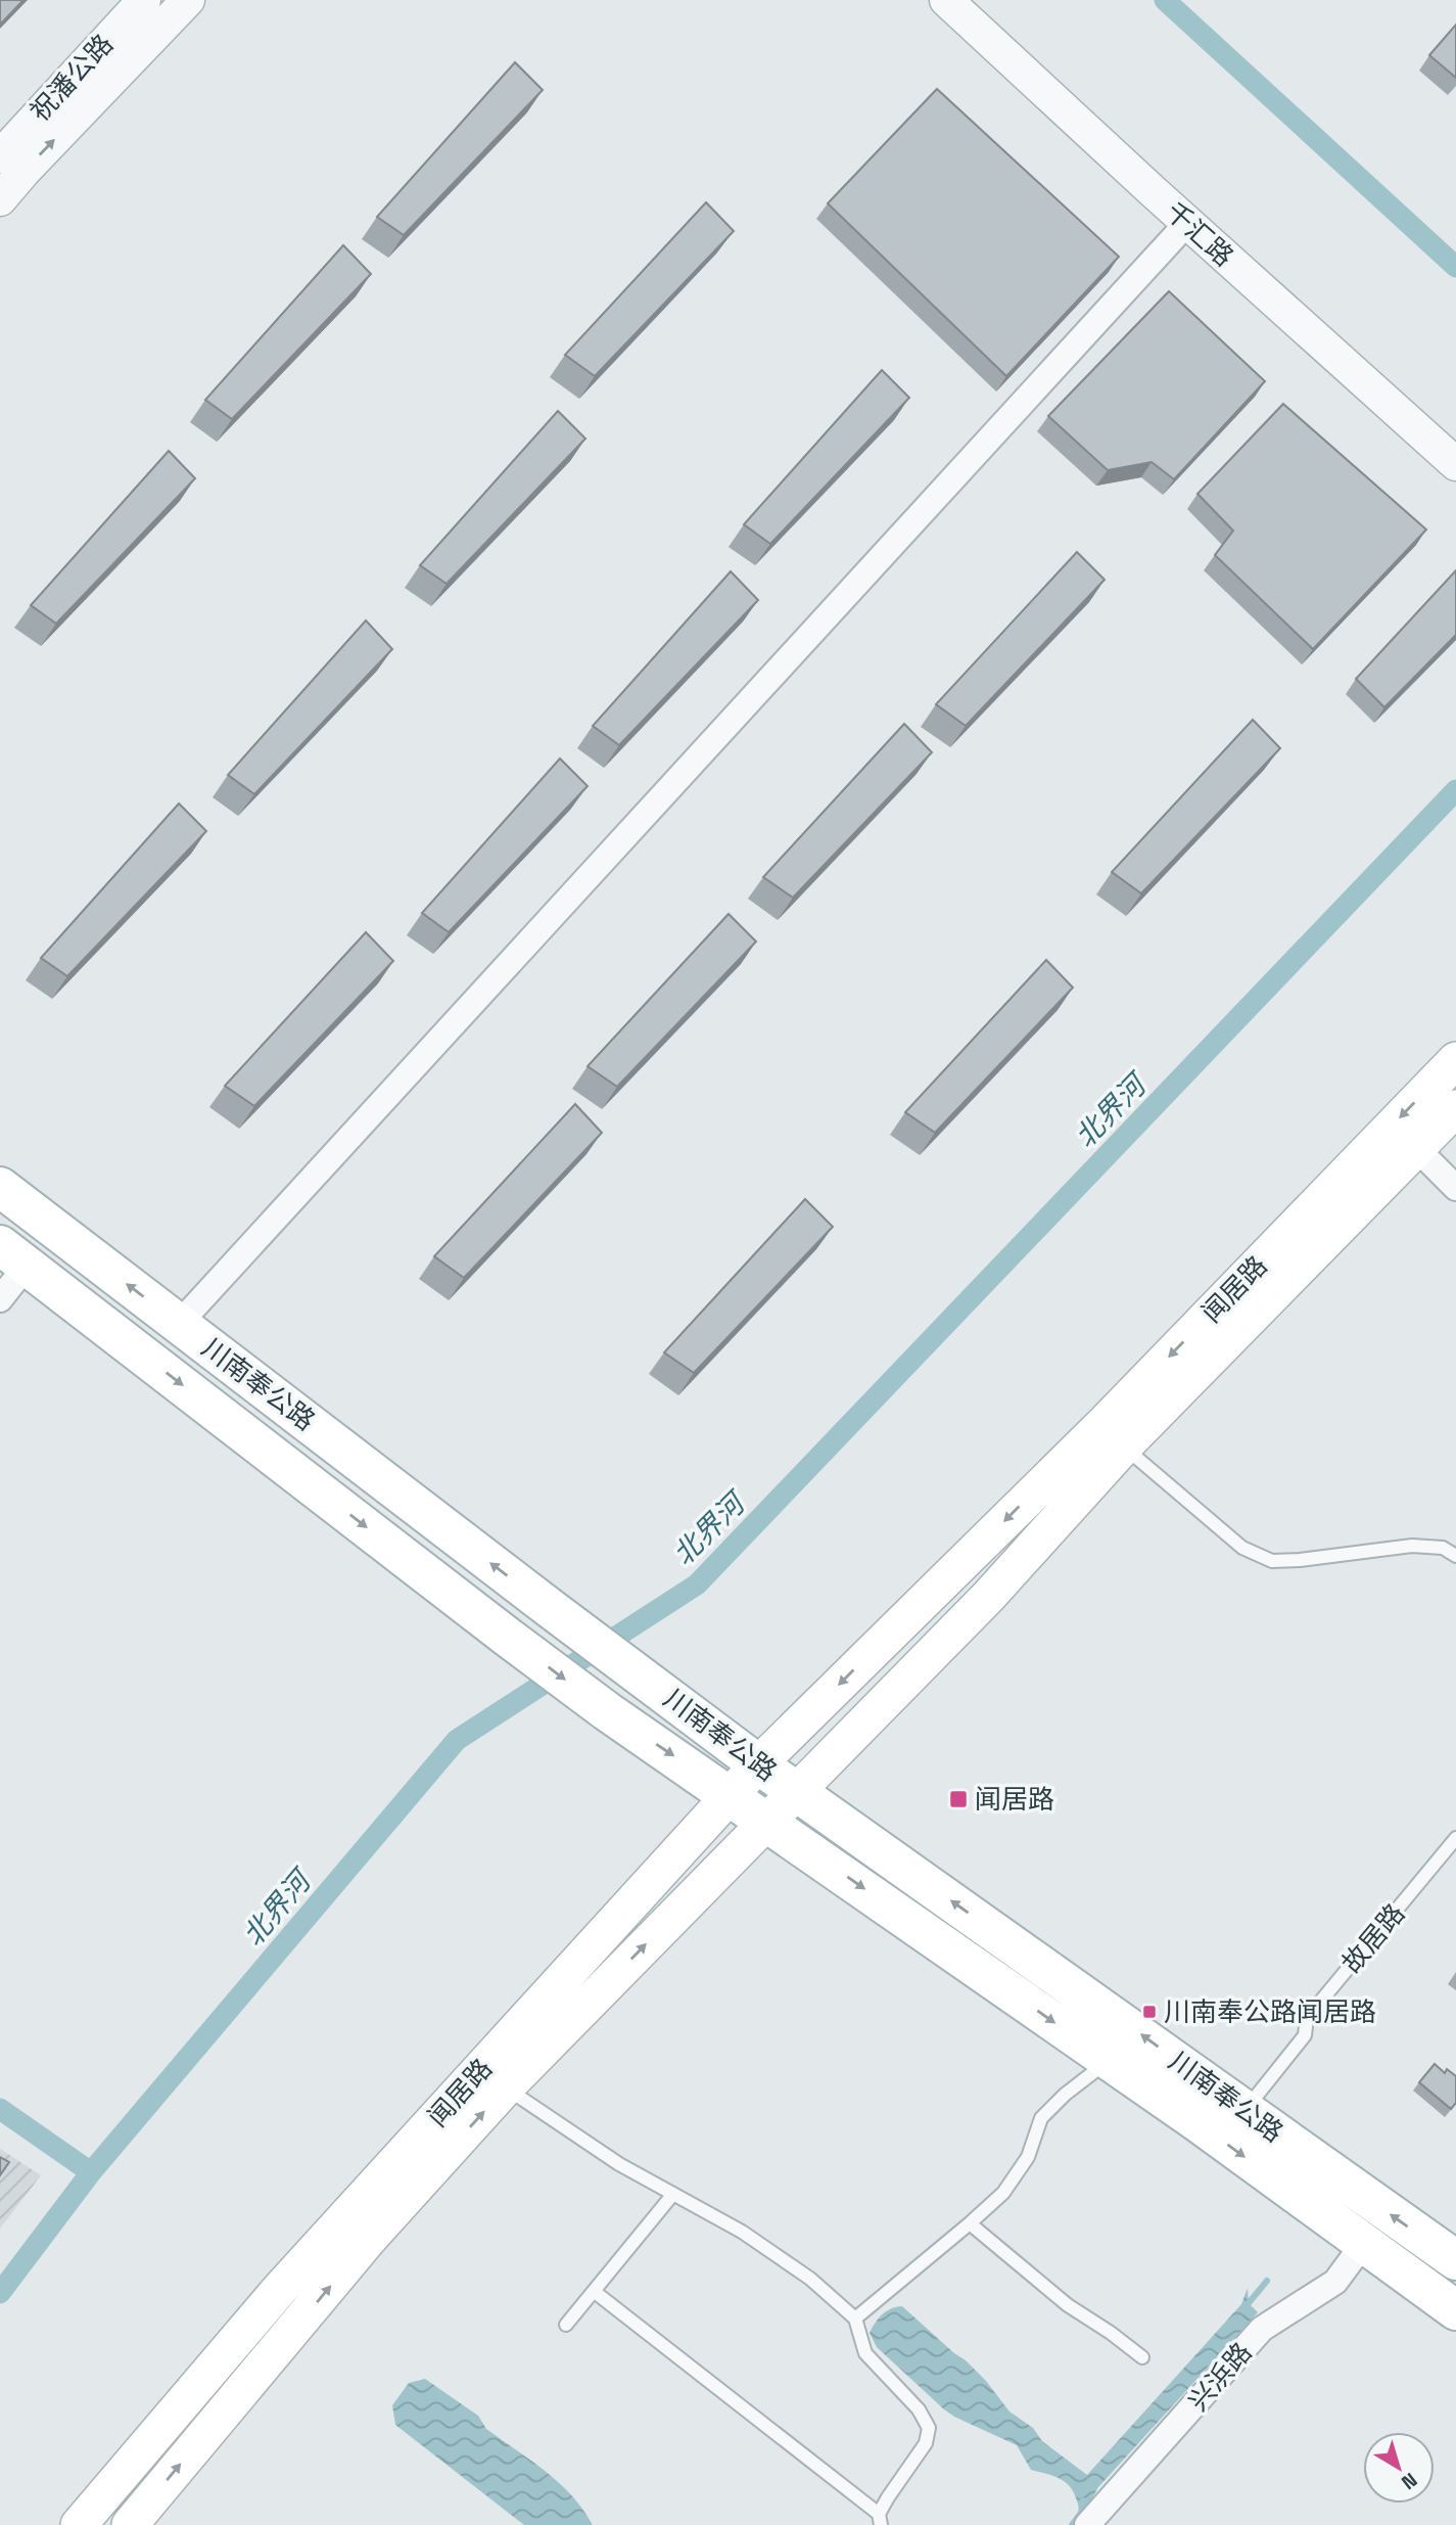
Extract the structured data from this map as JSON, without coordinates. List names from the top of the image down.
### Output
{
  "streets": {
    "main road": ["闻居路", "川南奉公路"],
    "street": ["祝潘公路", "千汇路", "兴浜路"],
    "lane": ["故居路"]
  },
  "crossings": [
    ["闻居路", "川南奉公路"],
    ["川南奉公路", "故居路"],
    ["川南奉公路", "兴浜路"]
  ],
  "water": ["北界河"],
  "places": {
    "transit": ["闻居路", "川南奉公路闻居路"]
  },
  "north": "bottom right"
}
